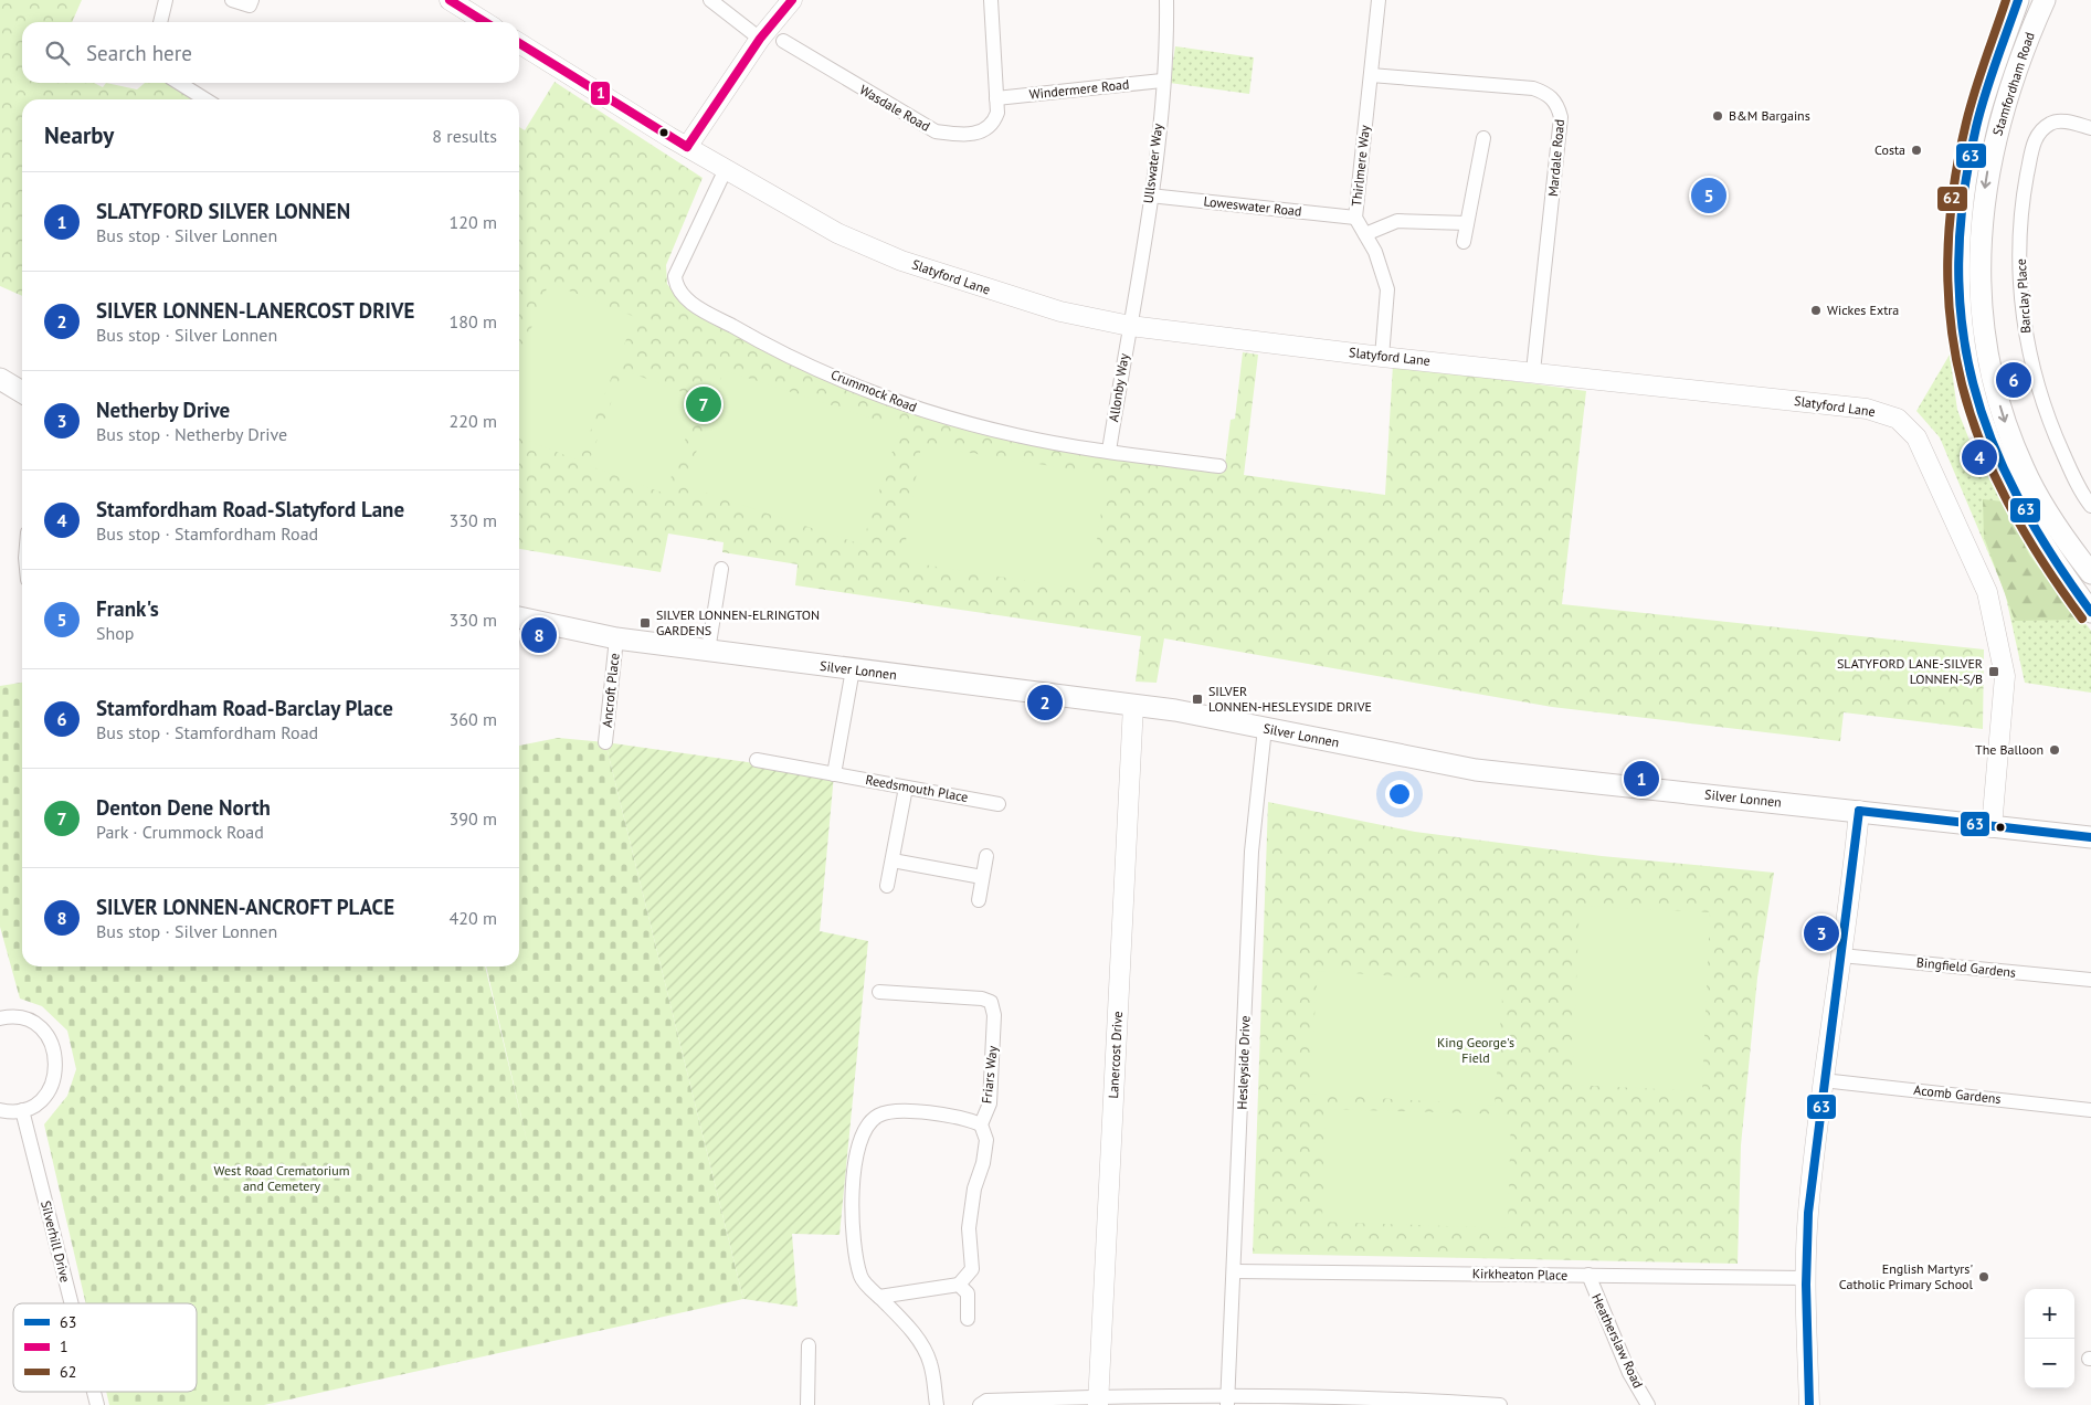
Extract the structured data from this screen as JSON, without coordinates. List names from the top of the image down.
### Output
{
  "streets": {
    "main road": ["Stamfordham Road", "Silver Lonnen"],
    "street": [
      "Windermere Road",
      "Wasdale Road",
      "Mardale Road",
      "Ullswater Way",
      "Thirlmere Way",
      "Loweswater Road",
      "Slatyford Lane",
      "Barclay Place",
      "Allonby Way",
      "Crummock Road",
      "Ancroft Place",
      "Reedsmouth Place",
      "Bingfield Gardens",
      "Lanercost Drive",
      "Hesleyside Drive",
      "Friars Way",
      "Acomb Gardens",
      "Silverhill Drive",
      "Kirkheaton Place",
      "Heatherslaw Road"
    ]
  },
  "crossings": [
    ["Windermere Road", "Wasdale Road"],
    ["Windermere Road", "Ullswater Way"],
    ["Mardale Road", "Thirlmere Way"],
    ["Mardale Road", "Slatyford Lane"],
    ["Ullswater Way", "Loweswater Road"],
    ["Ullswater Way", "Slatyford Lane"],
    ["Ullswater Way", "Allonby Way"],
    ["Thirlmere Way", "Loweswater Road"],
    ["Thirlmere Way", "Slatyford Lane"],
    ["Slatyford Lane", "Allonby Way"],
    ["Slatyford Lane", "Crummock Road"],
    ["Slatyford Lane", "Silver Lonnen"],
    ["Allonby Way", "Crummock Road"],
    ["Silver Lonnen", "Ancroft Place"],
    ["Silver Lonnen", "Lanercost Drive"],
    ["Silver Lonnen", "Hesleyside Drive"],
    ["Hesleyside Drive", "Kirkheaton Place"],
    ["Kirkheaton Place", "Heatherslaw Road"]
  ],
  "parks": ["King George's Field", "West Road Crematorium and Cemetery"],
  "places": {
    "other": [
      "B&M Bargains",
      "Costa",
      "Wickes Extra",
      "The Balloon",
      "English Martyrs' Catholic Primary School"
    ],
    "transit": ["SILVER LONNEN-ELRINGTON GARDENS", "SLATYFORD LANE-SILVER LONNEN-S/B", "SILVER LONNEN-HESLEYSIDE DRIVE"]
  },
  "lines": ["transit line 63", "transit line 1", "transit line 62"],
  "legend": ["63", "1", "62"],
  "page": {
    "search": "Search here",
    "heading": ["Nearby", "8 results"],
    "list": [
      {
        "mark": "1",
        "name": "SLATYFORD SILVER LONNEN",
        "note": "Bus stop · Silver Lonnen",
        "value": "120 m"
      },
      {
        "mark": "2",
        "name": "SILVER LONNEN-LANERCOST DRIVE",
        "note": "Bus stop · Silver Lonnen",
        "value": "180 m"
      },
      {
        "mark": "3",
        "name": "Netherby Drive",
        "note": "Bus stop · Netherby Drive",
        "value": "220 m"
      },
      {
        "mark": "4",
        "name": "Stamfordham Road-Slatyford Lane",
        "note": "Bus stop · Stamfordham Road",
        "value": "330 m"
      },
      {
        "mark": "5",
        "name": "Frank's",
        "note": "Shop",
        "value": "330 m"
      },
      {
        "mark": "6",
        "name": "Stamfordham Road-Barclay Place",
        "note": "Bus stop · Stamfordham Road",
        "value": "360 m"
      },
      {
        "mark": "7",
        "name": "Denton Dene North",
        "note": "Park · Crummock Road",
        "value": "390 m"
      },
      {
        "mark": "8",
        "name": "SILVER LONNEN-ANCROFT PLACE",
        "note": "Bus stop · Silver Lonnen",
        "value": "420 m"
      }
    ],
    "pins": [
      "5",
      "6",
      "7",
      "4",
      "8",
      "2",
      "1",
      "3"
    ],
    "map_buttons": ["+", "−"]
  }
}
